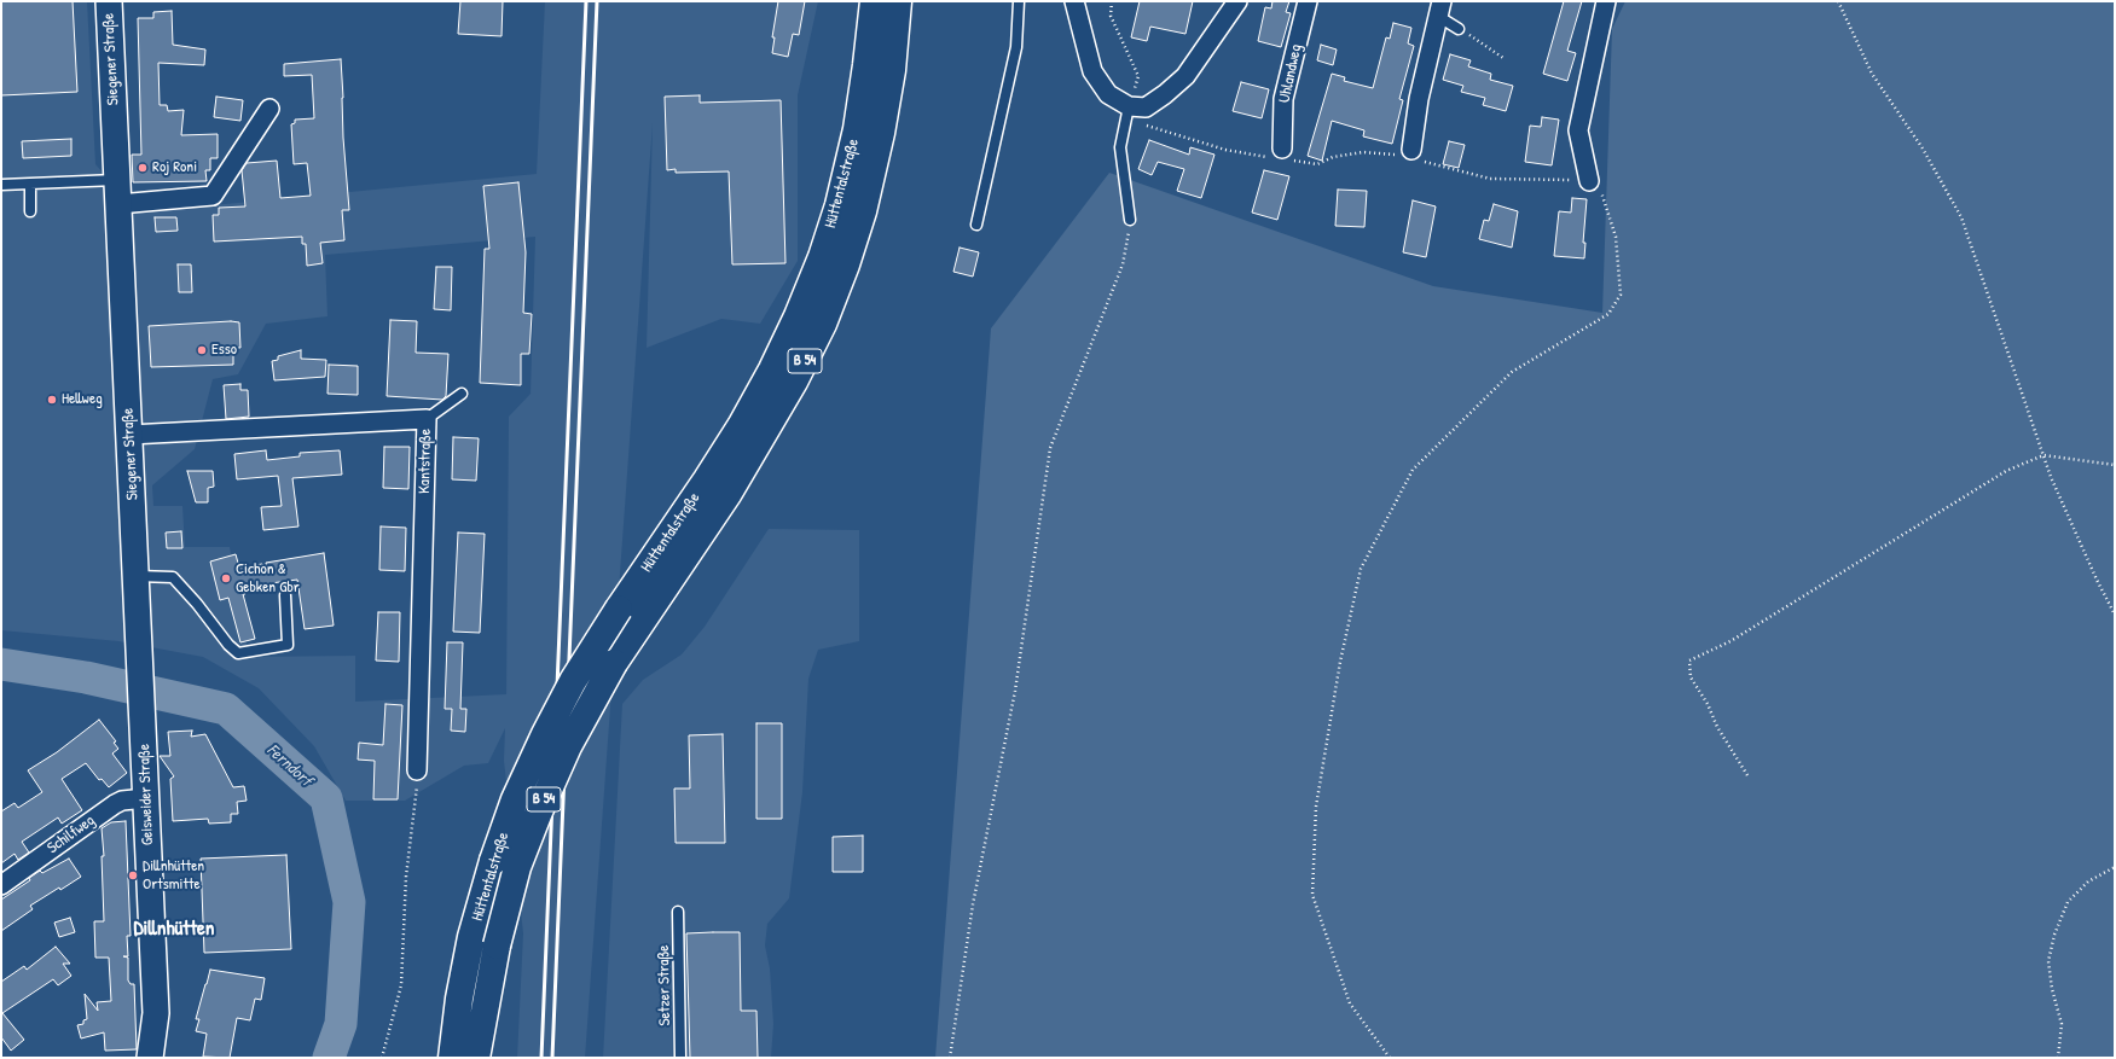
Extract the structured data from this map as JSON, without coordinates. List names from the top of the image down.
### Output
{
  "streets": {
    "highway": ["Hüttentalstraße", "B 54"],
    "main road": ["Siegener Straße", "Geisweider Straße"],
    "street": ["Uhlandweg", "Kantstraße", "Schilfweg"],
    "lane": ["Setzer Straße"]
  },
  "crossings": [
    ["Siegener Straße", "Kantstraße"],
    ["Siegener Straße", "Geisweider Straße"],
    ["Geisweider Straße", "Schilfweg"]
  ],
  "districts": ["Dillnhütten"],
  "water": ["Ferndorf"],
  "places": [
    "Roj Roni",
    "Esso",
    "Hellweg",
    "Cichon & Gebken Gbr",
    "Dillnhütten Ortsmitte"
  ]
}
